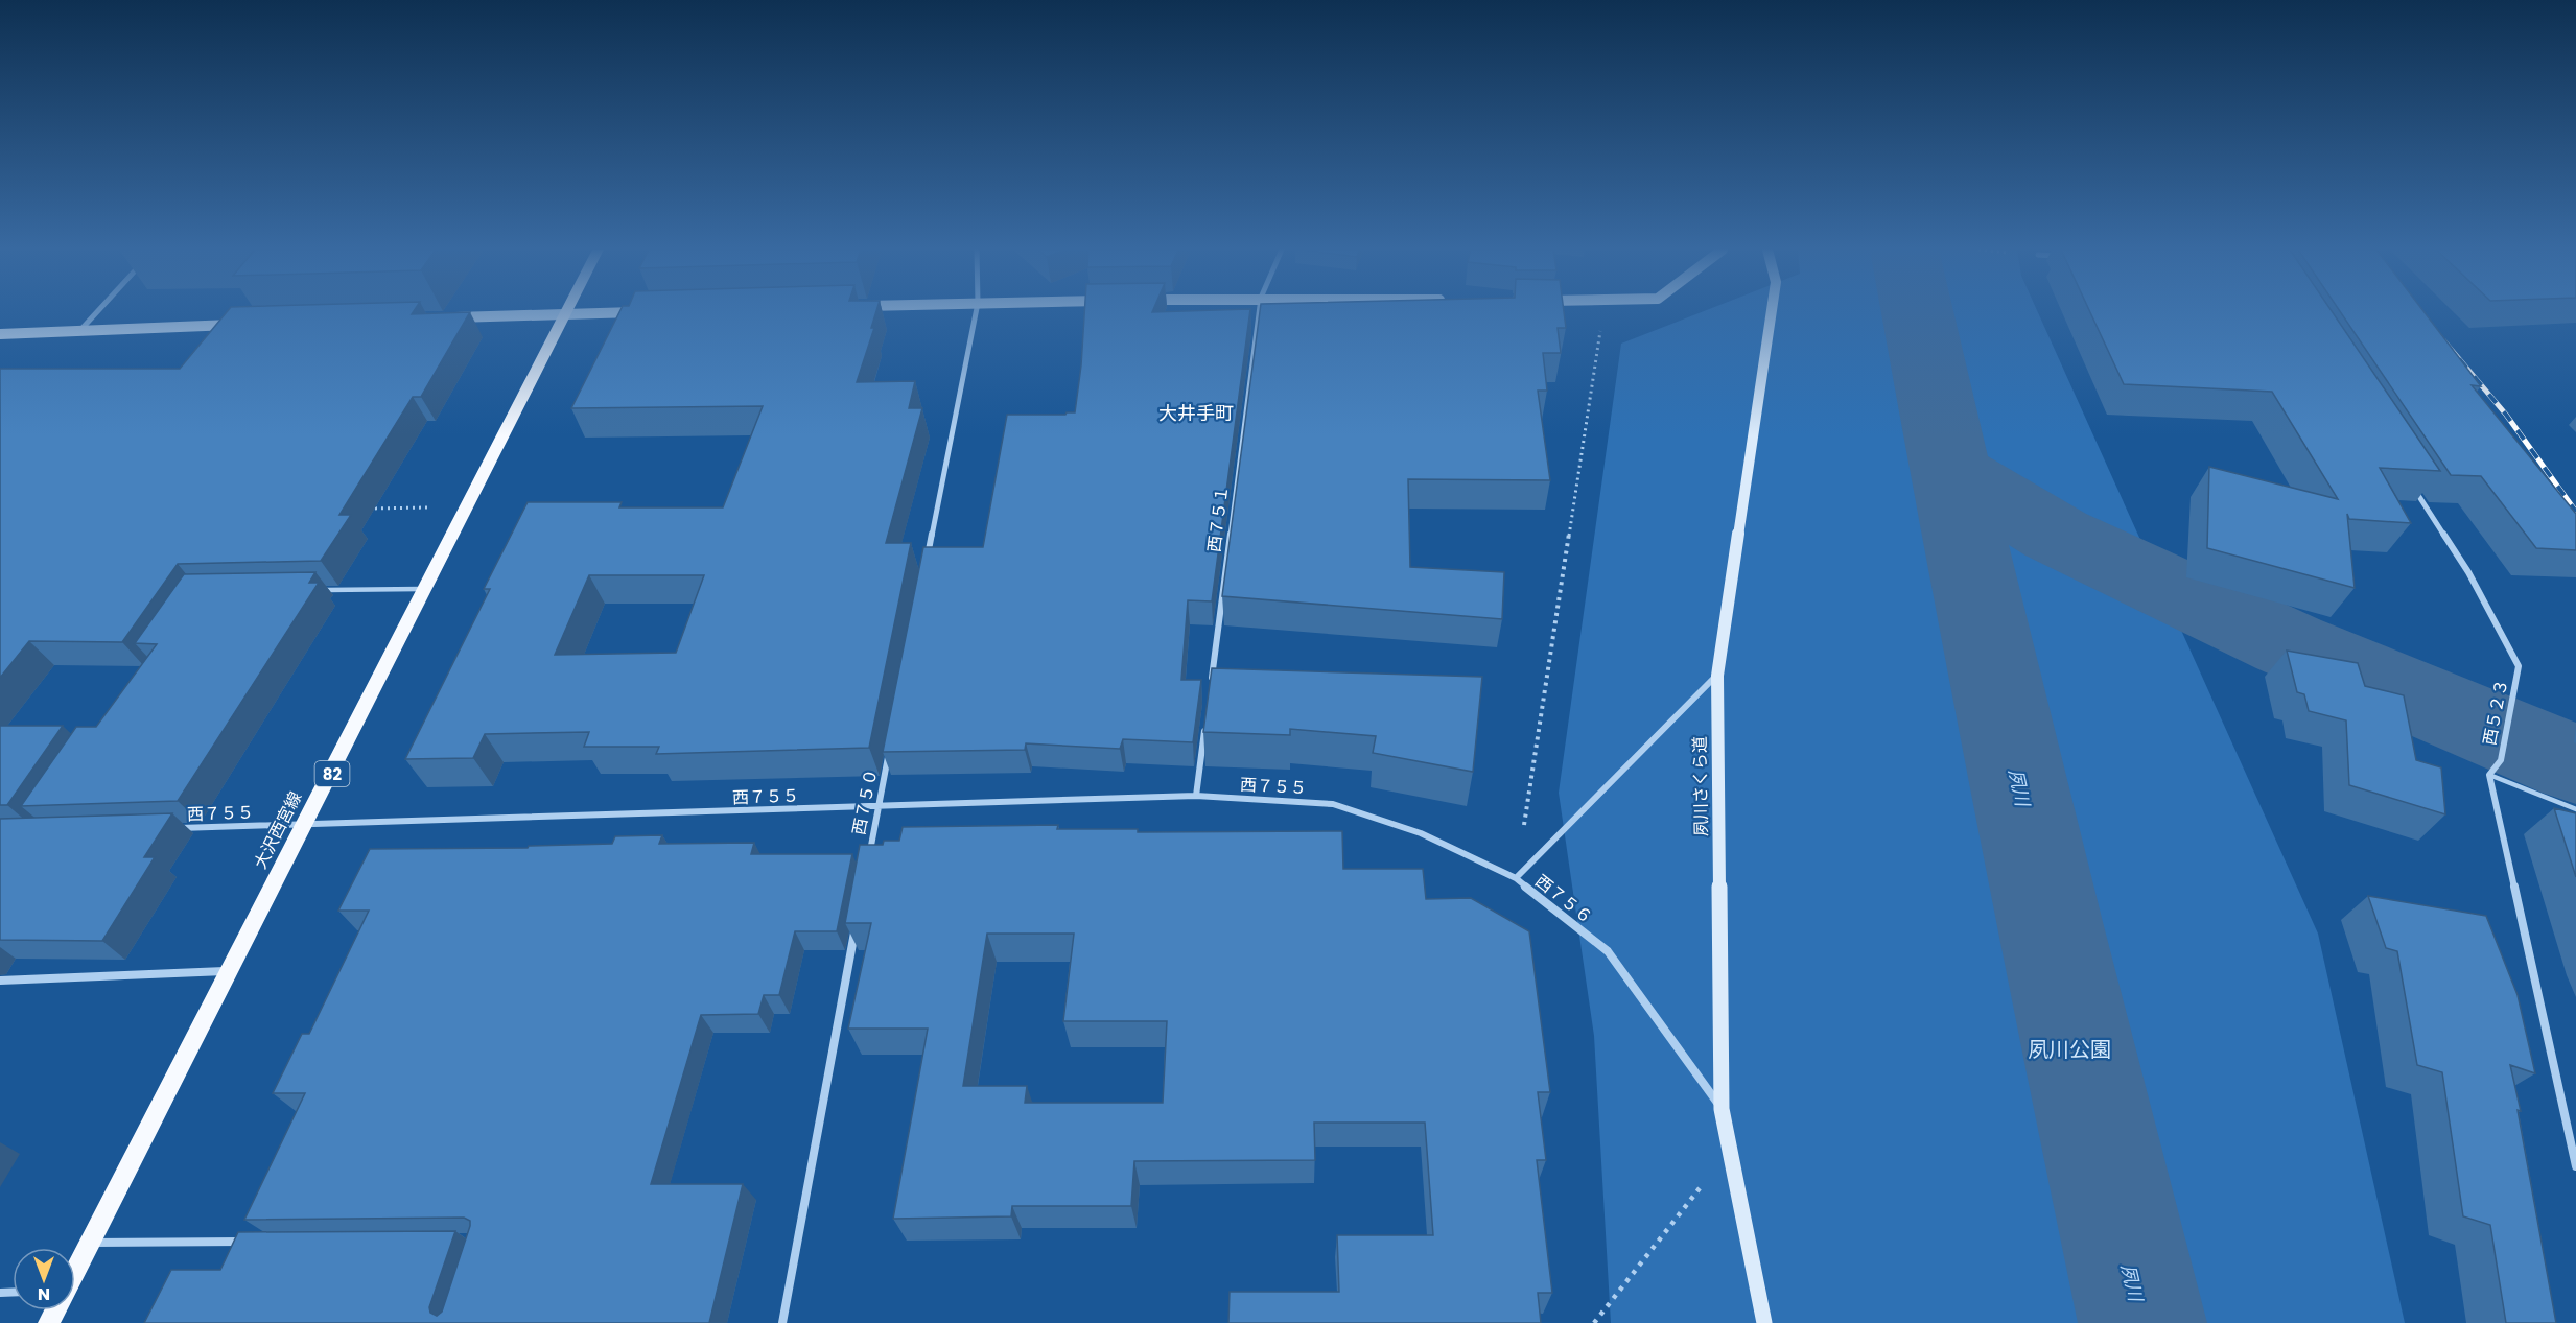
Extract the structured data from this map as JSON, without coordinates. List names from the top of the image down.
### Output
{
  "streets": {
    "main road": ["82", "大沢西宮線"],
    "street": [
      "西７５１",
      "西５２３",
      "西７５５",
      "夙川さくら道",
      "西７５０",
      "西７５６"
    ]
  },
  "crossings": [
    ["西７５５", "西７５０"],
    ["西７５５", "大沢西宮線"],
    ["西７５５", "西７５６"],
    ["夙川さくら道", "西７５６"]
  ],
  "districts": ["大井手町"],
  "water": ["夙川"],
  "parks": ["夙川公園"],
  "north": "bottom"
}
